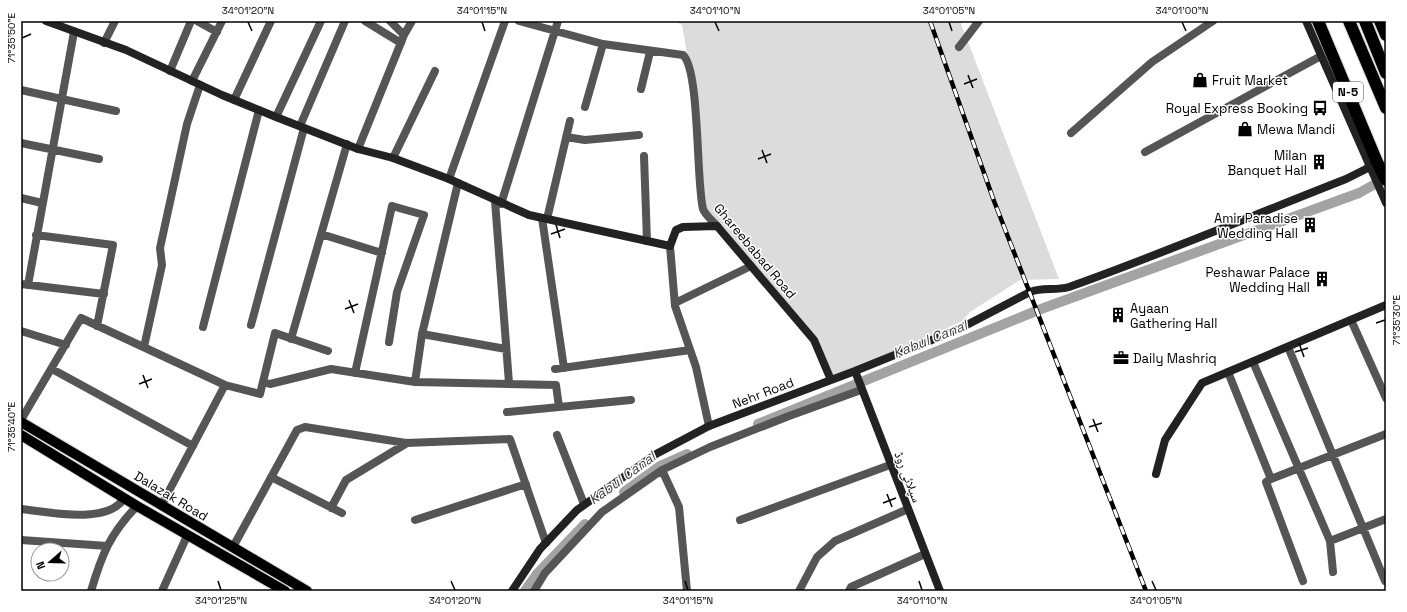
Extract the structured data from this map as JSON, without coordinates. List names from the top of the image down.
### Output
{
  "streets": {
    "highway": ["N-5"],
    "main road": ["Dalazak Road"],
    "street": ["Ghareebabad Road", "Nehr Road", "سپلائی روڈ"]
  },
  "crossings": [
    ["N-5", "Nehr Road"],
    ["Ghareebabad Road", "Nehr Road"],
    ["Nehr Road", "سپلائی روڈ"]
  ],
  "water": ["Kabul Canal"],
  "places": {
    "shop": ["Fruit Market", "Mewa Mandi"],
    "bus stop": ["Royal Express Booking"],
    "building": [
      "Milan Banquet Hall",
      "Amir Paradise Wedding Hall",
      "Peshawar Palace Wedding Hall",
      "Ayaan Gathering Hall"
    ],
    "office": ["Daily Mashriq"]
  },
  "north": "left",
  "coordinates": [
    "34°01'20\"N",
    "34°01'15\"N",
    "34°01'10\"N",
    "34°01'05\"N",
    "34°01'00\"N",
    "71°35'50\"E",
    "71°35'30\"E",
    "71°35'40\"E",
    "34°01'25\"N"
  ]
}
